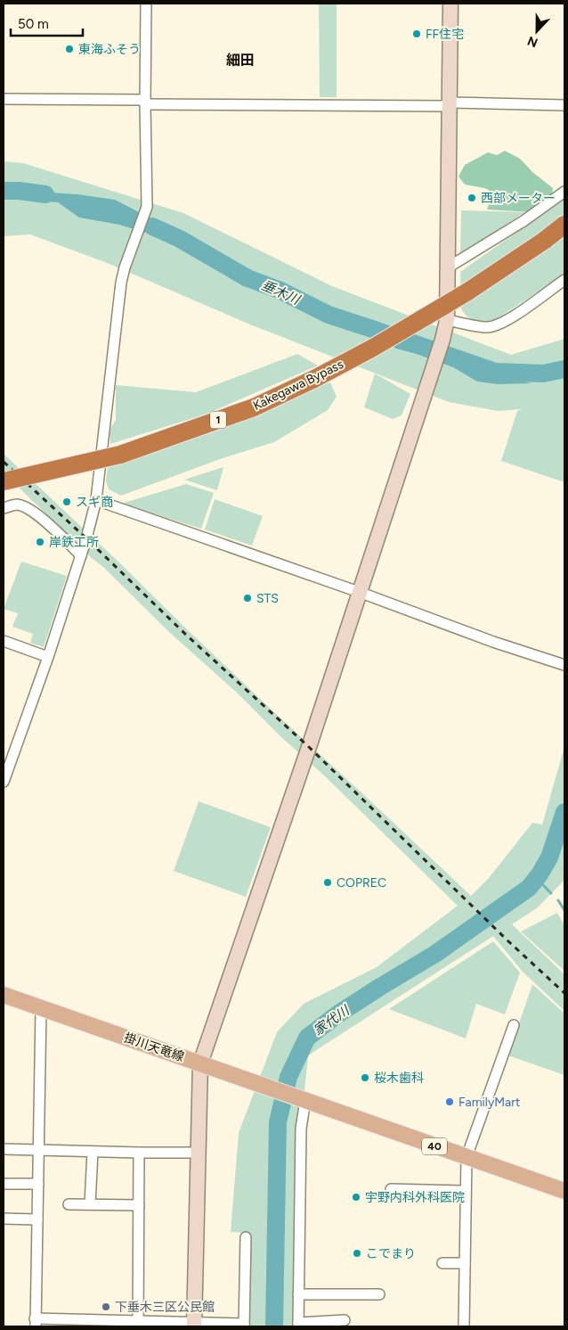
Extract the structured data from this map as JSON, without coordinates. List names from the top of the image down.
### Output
{
  "streets": {
    "highway": ["Kakegawa Bypass", "1"],
    "main road": ["掛川天竜線", "40"]
  },
  "crossings": [
    ["掛川天竜線", "40"]
  ],
  "districts": ["細田"],
  "water": ["垂木川", "家代川"],
  "places": [
    "FF住宅",
    "東海ふそう",
    "西部メーター",
    "スギ商",
    "岸鉄工所",
    "STS",
    "COPREC",
    "桜木歯科",
    "FamilyMart",
    "宇野内科外科医院",
    "こでまり",
    "下垂木三区公民館"
  ],
  "scale_bar": "50 m",
  "north": "bottom"
}
